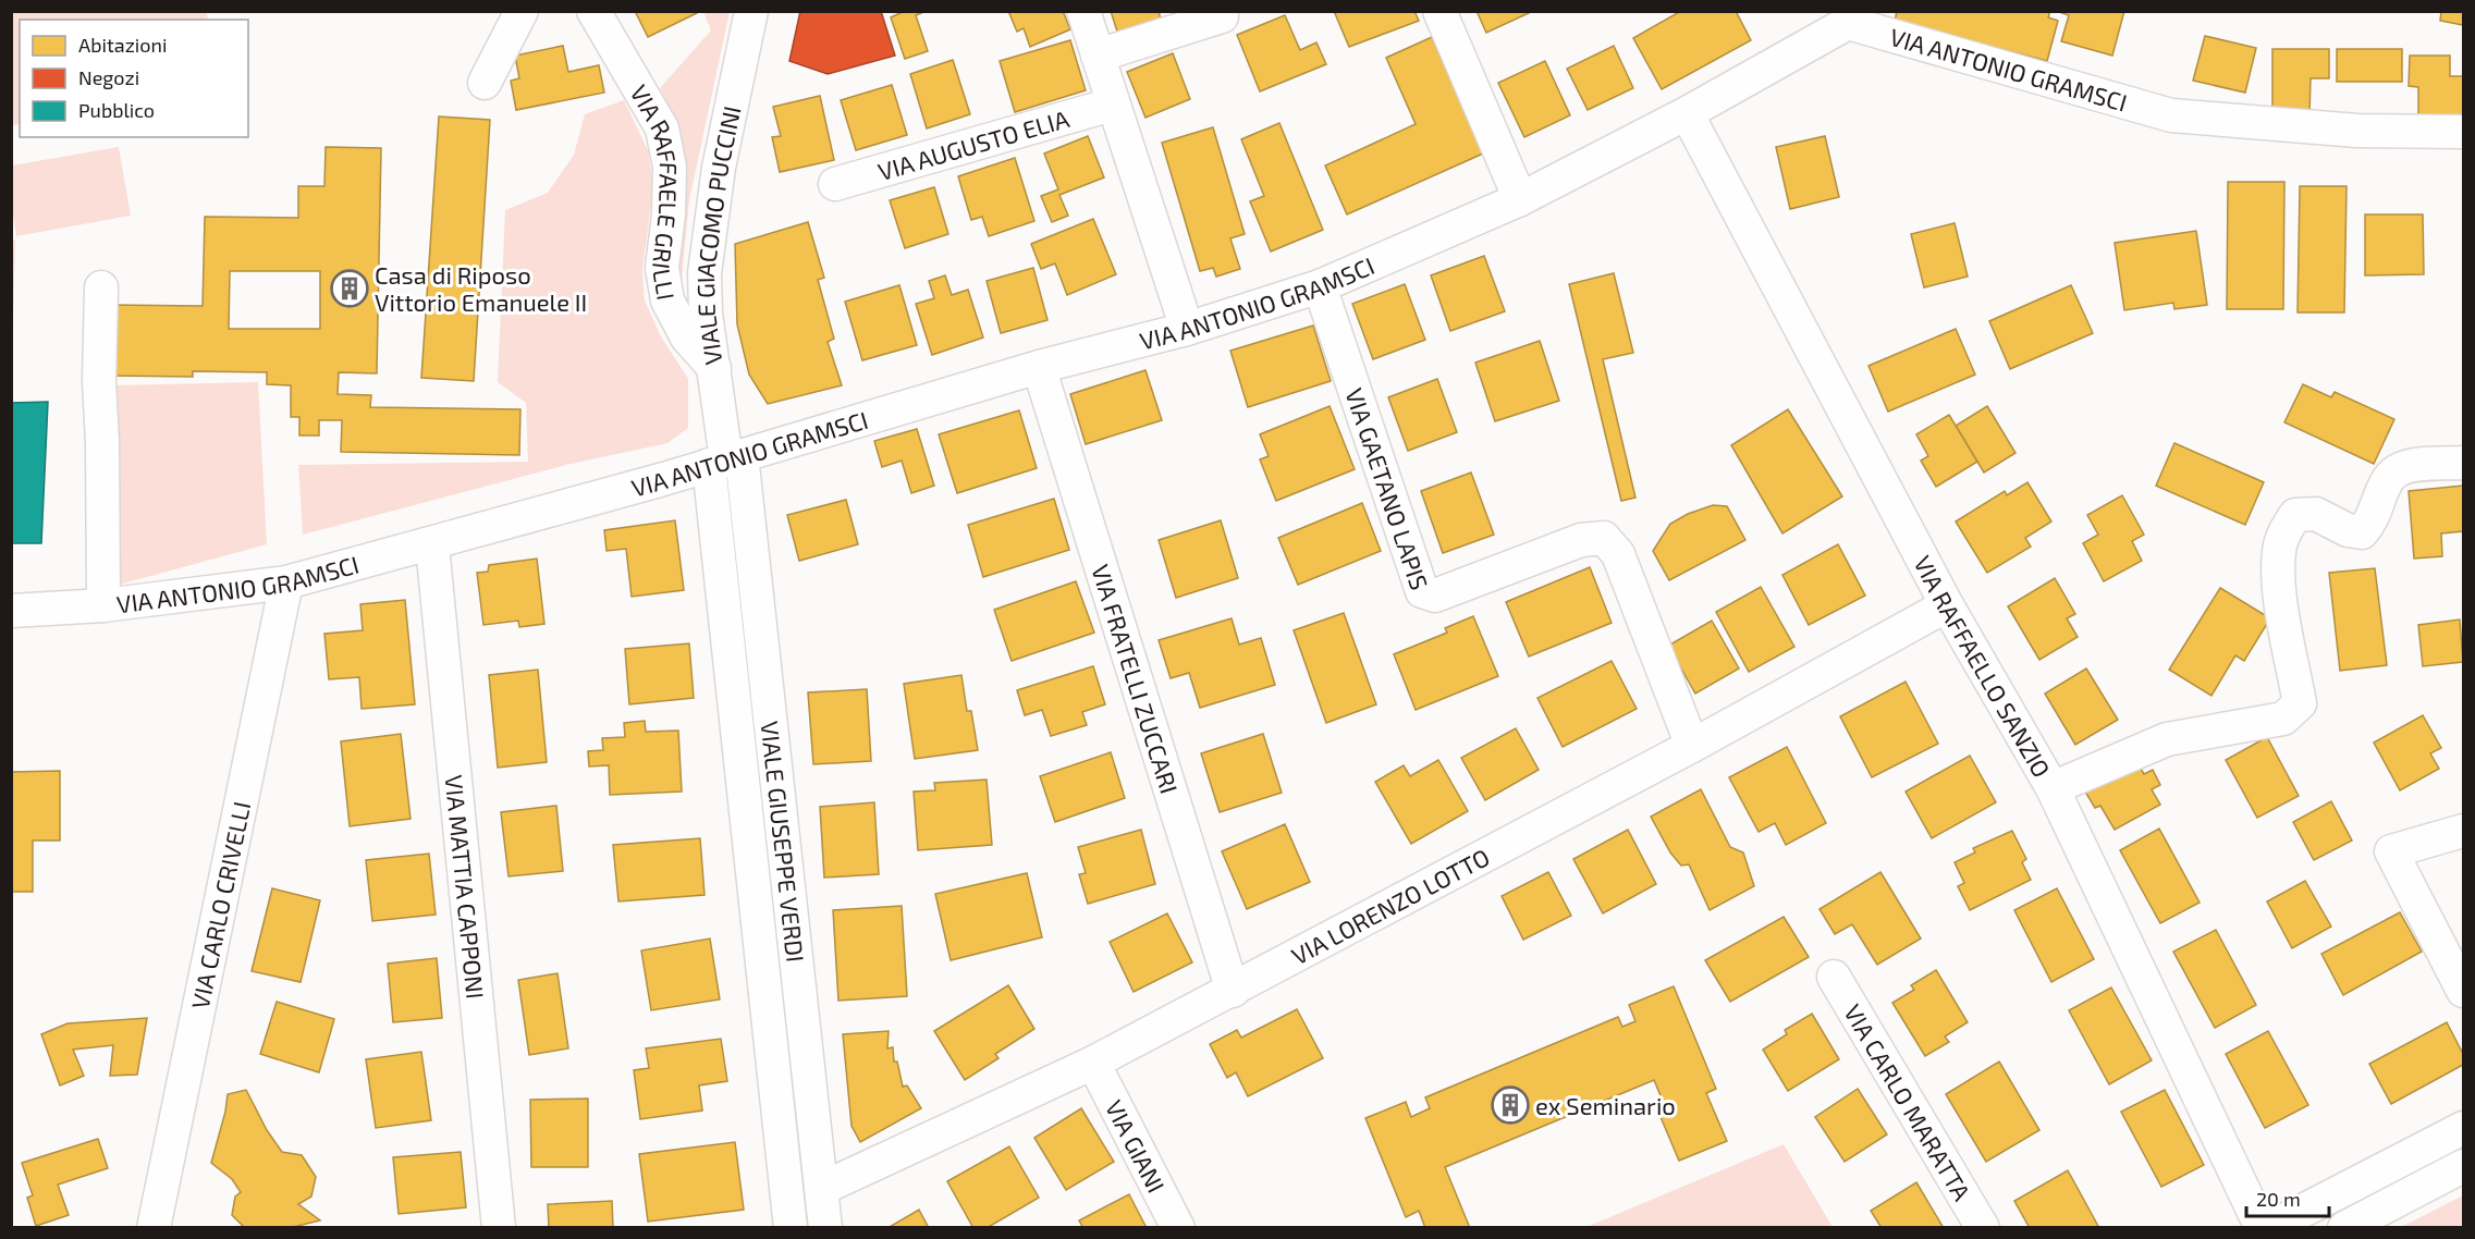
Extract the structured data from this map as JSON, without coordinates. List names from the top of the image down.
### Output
{
  "streets": {
    "street": [
      "VIA ANTONIO GRAMSCI",
      "VIA AUGUSTO ELIA",
      "VIA RAFFAELE GRILLI",
      "VIALE GIACOMO PUCCINI",
      "VIA GAETANO LAPIS",
      "VIA RAFFAELLO SANZIO",
      "VIA FRATELLI ZUCCARI",
      "VIALE GIUSEPPE VERDI",
      "VIA MATTIA CAPPONI",
      "VIA CARLO CRIVELLI",
      "VIA LORENZO LOTTO",
      "VIA CARLO MARATTA",
      "VIA GIANI"
    ]
  },
  "crossings": [
    ["VIA ANTONIO GRAMSCI", "VIALE GIACOMO PUCCINI"],
    ["VIA ANTONIO GRAMSCI", "VIA GAETANO LAPIS"],
    ["VIA ANTONIO GRAMSCI", "VIA RAFFAELLO SANZIO"],
    ["VIA ANTONIO GRAMSCI", "VIA FRATELLI ZUCCARI"],
    ["VIA ANTONIO GRAMSCI", "VIALE GIUSEPPE VERDI"],
    ["VIA ANTONIO GRAMSCI", "VIA MATTIA CAPPONI"],
    ["VIA ANTONIO GRAMSCI", "VIA CARLO CRIVELLI"],
    ["VIA RAFFAELE GRILLI", "VIALE GIACOMO PUCCINI"],
    ["VIALE GIACOMO PUCCINI", "VIALE GIUSEPPE VERDI"],
    ["VIA GAETANO LAPIS", "VIA LORENZO LOTTO"],
    ["VIA RAFFAELLO SANZIO", "VIA LORENZO LOTTO"],
    ["VIA FRATELLI ZUCCARI", "VIA LORENZO LOTTO"],
    ["VIALE GIUSEPPE VERDI", "VIA LORENZO LOTTO"],
    ["VIA LORENZO LOTTO", "VIA GIANI"]
  ],
  "places": {
    "building": ["Casa di Riposo Vittorio Emanuele II", "ex Seminario"]
  },
  "legend": ["Abitazioni", "Negozi", "Pubblico"],
  "scale_bar": "20 m"
}
